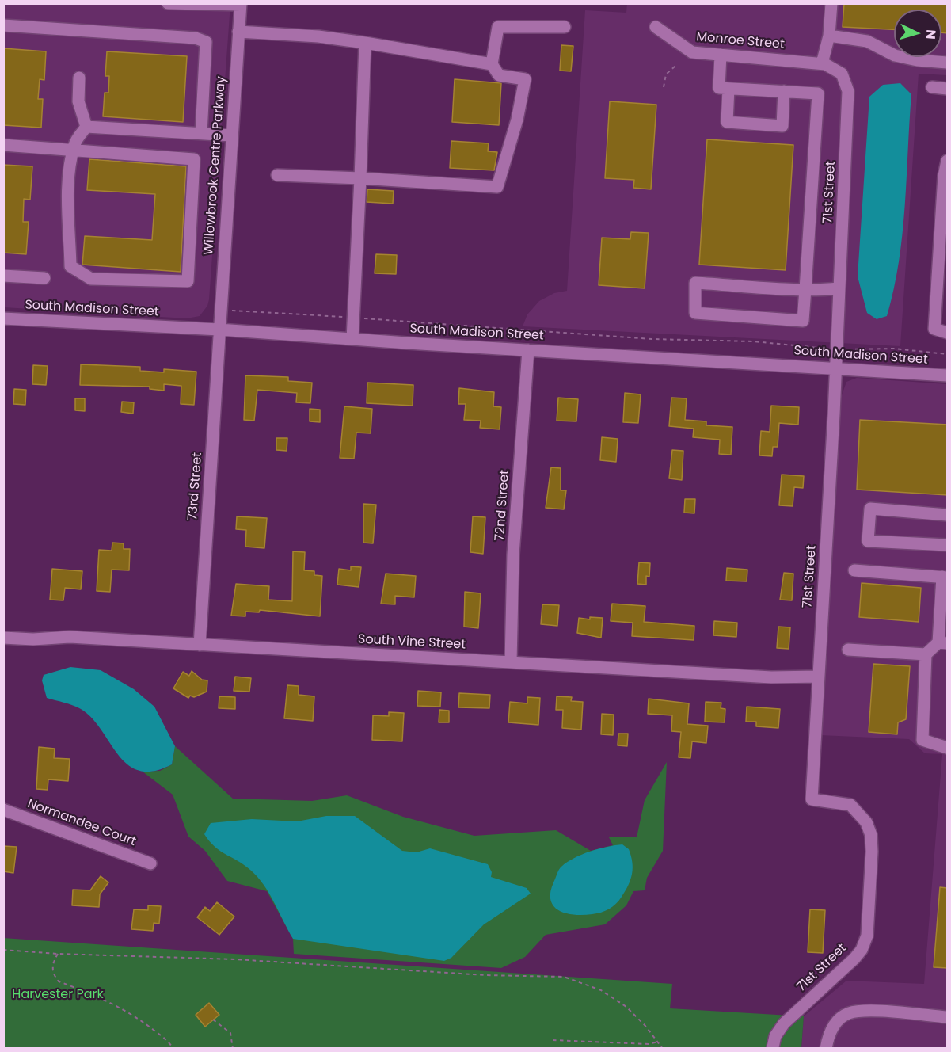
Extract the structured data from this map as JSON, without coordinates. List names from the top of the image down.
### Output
{
  "streets": {
    "street": [
      "Monroe Street",
      "Willowbrook Centre Parkway",
      "71st Street",
      "South Madison Street",
      "73rd Street",
      "72nd Street",
      "South Vine Street",
      "Normandee Court"
    ]
  },
  "crossings": [
    ["Monroe Street", "71st Street"],
    ["Willowbrook Centre Parkway", "South Madison Street"],
    ["Willowbrook Centre Parkway", "73rd Street"],
    ["71st Street", "South Madison Street"],
    ["71st Street", "South Vine Street"],
    ["South Madison Street", "73rd Street"],
    ["South Madison Street", "72nd Street"],
    ["73rd Street", "South Vine Street"],
    ["72nd Street", "South Vine Street"]
  ],
  "parks": ["Harvester Park"],
  "north": "right"
}
